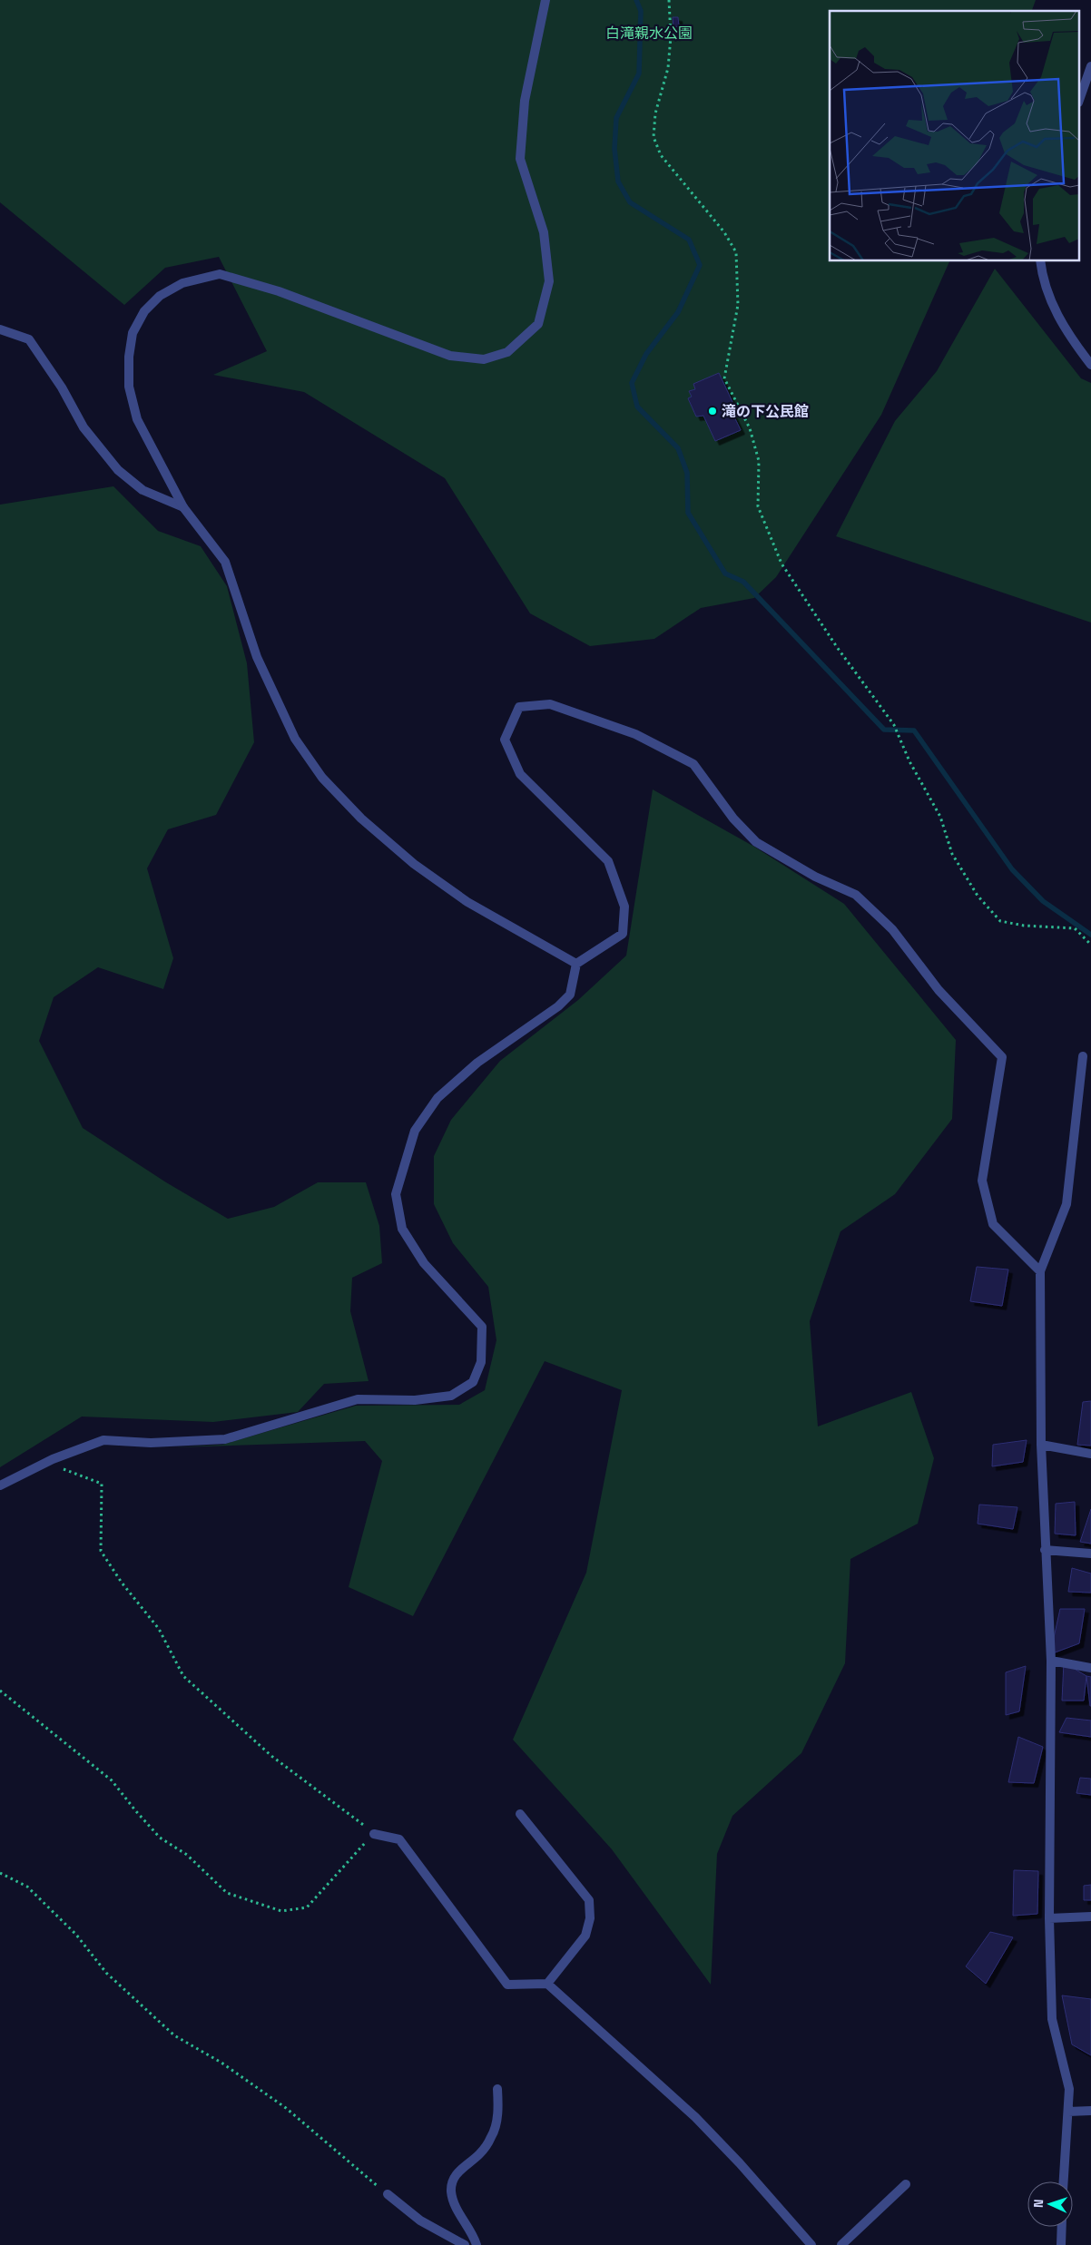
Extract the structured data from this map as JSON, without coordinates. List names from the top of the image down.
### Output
{
  "parks": ["白滝親水公園"],
  "places": ["滝の下公民館"],
  "north": "left"
}
